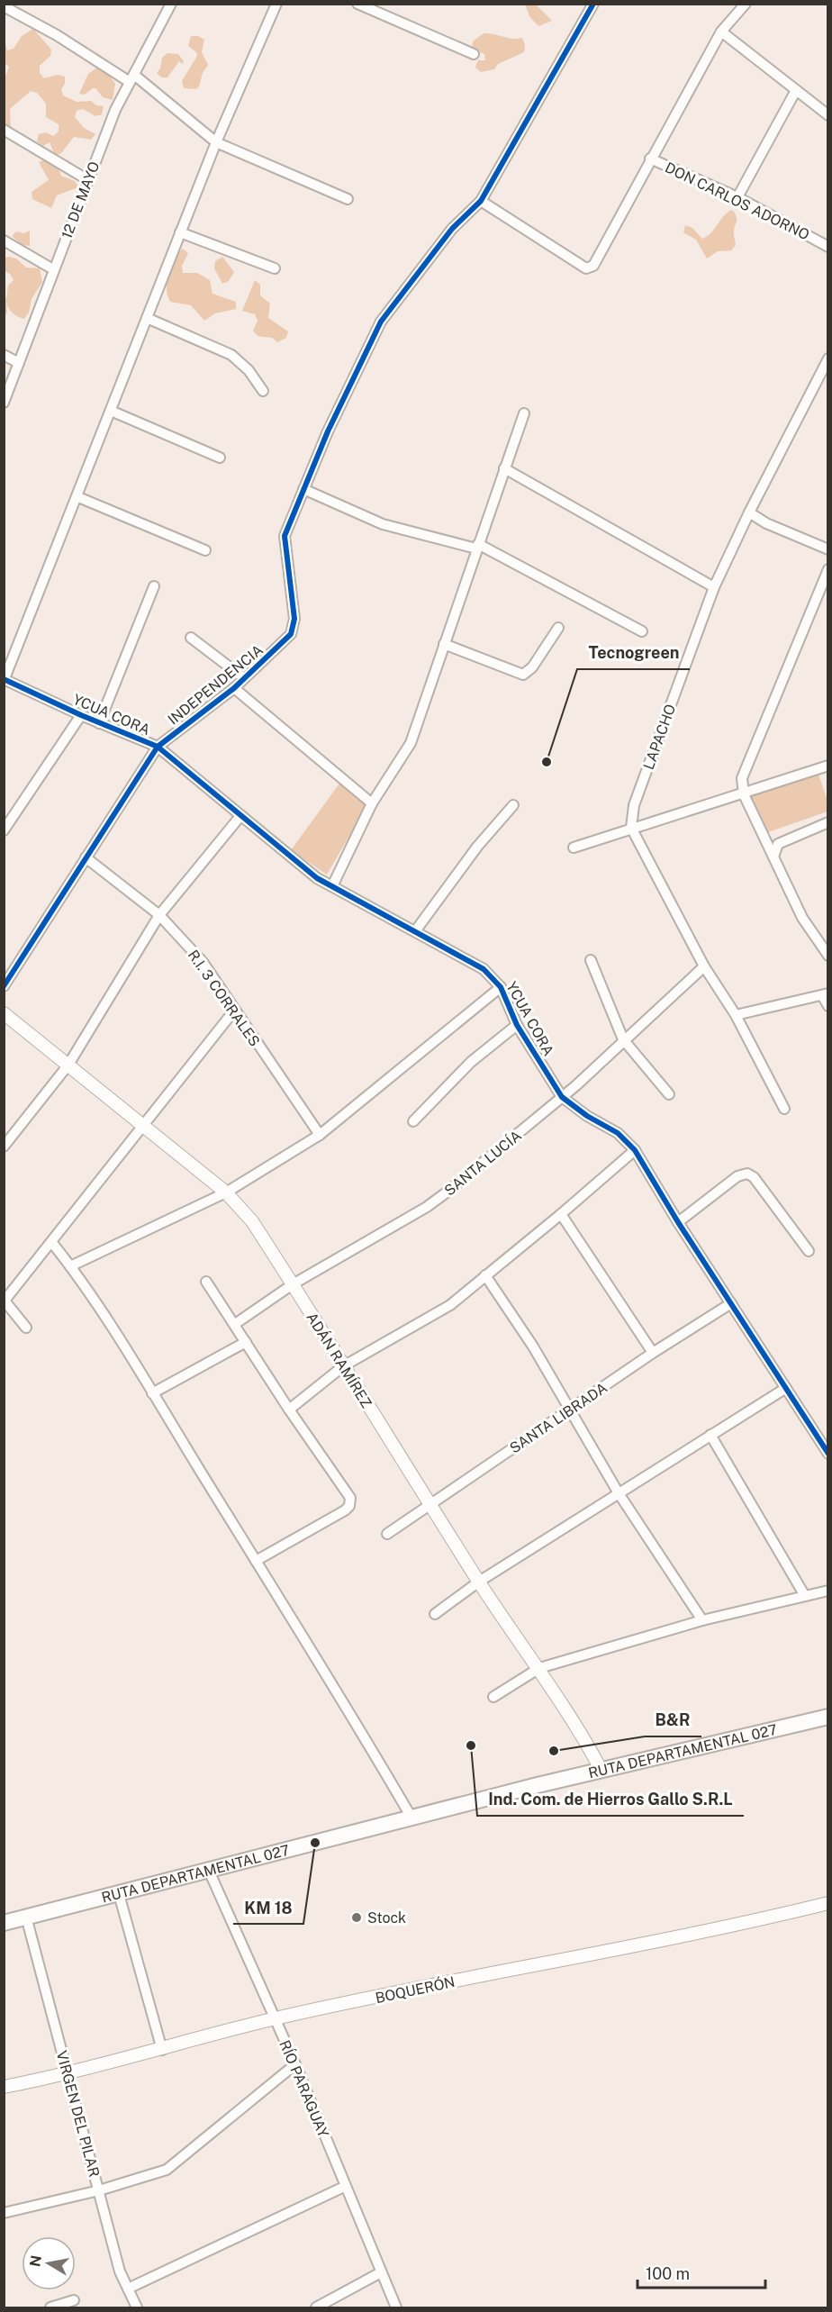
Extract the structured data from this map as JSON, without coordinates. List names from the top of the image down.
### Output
{
  "streets": {
    "main road": ["RUTA DEPARTAMENTAL 027"],
    "street": [
      "12 DE MAYO",
      "DON CARLOS ADORNO",
      "INDEPENDENCIA",
      "YCUA CORA",
      "LAPACHO",
      "R.I. 3 CORRALES",
      "SANTA LUCÍA",
      "ADÁN RAMÍREZ",
      "SANTA LIBRADA",
      "BOQUERÓN",
      "RÍO PARAGUAY",
      "VIRGEN DEL PILAR"
    ]
  },
  "crossings": [
    ["INDEPENDENCIA", "YCUA CORA"],
    ["INDEPENDENCIA", "R.I. 3 CORRALES"],
    ["YCUA CORA", "SANTA LUCÍA"],
    ["YCUA CORA", "SANTA LIBRADA"],
    ["SANTA LUCÍA", "ADÁN RAMÍREZ"],
    ["ADÁN RAMÍREZ", "SANTA LIBRADA"],
    ["ADÁN RAMÍREZ", "RUTA DEPARTAMENTAL 027"],
    ["RUTA DEPARTAMENTAL 027", "RÍO PARAGUAY"],
    ["RUTA DEPARTAMENTAL 027", "VIRGEN DEL PILAR"],
    ["BOQUERÓN", "RÍO PARAGUAY"],
    ["BOQUERÓN", "VIRGEN DEL PILAR"]
  ],
  "places": [
    "Tecnogreen",
    "Ind. Com. de Hierros Gallo S.R.L",
    "B&R",
    "KM 18",
    "Stock"
  ],
  "scale_bar": "100 m",
  "north": "left"
}
